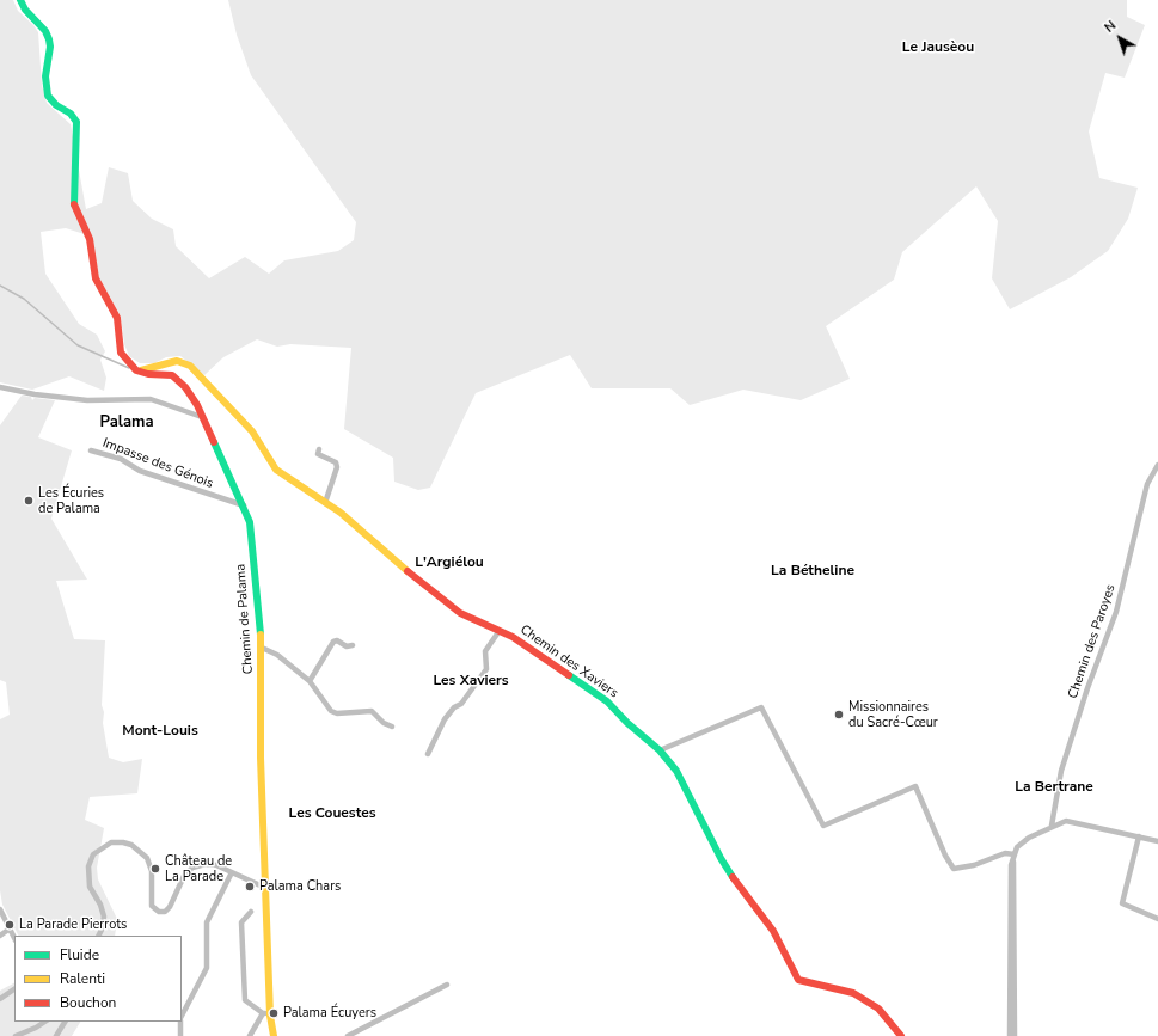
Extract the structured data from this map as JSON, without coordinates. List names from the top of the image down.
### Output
{
  "streets": {
    "street": [
      "Impasse des Génois",
      "Chemin de Palama",
      "Chemin des Paroyes",
      "Chemin des Xaviers"
    ]
  },
  "crossings": [
    ["Impasse des Génois", "Chemin de Palama"],
    ["Chemin de Palama", "Chemin des Xaviers"]
  ],
  "districts": [
    "Le Jausèou",
    "Palama",
    "L'Argiélou",
    "La Bétheline",
    "Les Xaviers",
    "Mont-Louis",
    "La Bertrane",
    "Les Couestes"
  ],
  "places": [
    "Les Écuries de Palama",
    "Missionnaires du Sacré-Cœur",
    "Château de La Parade",
    "Palama Chars",
    "La Parade Pierrots",
    "Palama Écuyers"
  ],
  "legend": ["Fluide", "Ralenti", "Bouchon"],
  "north": "top left"
}
